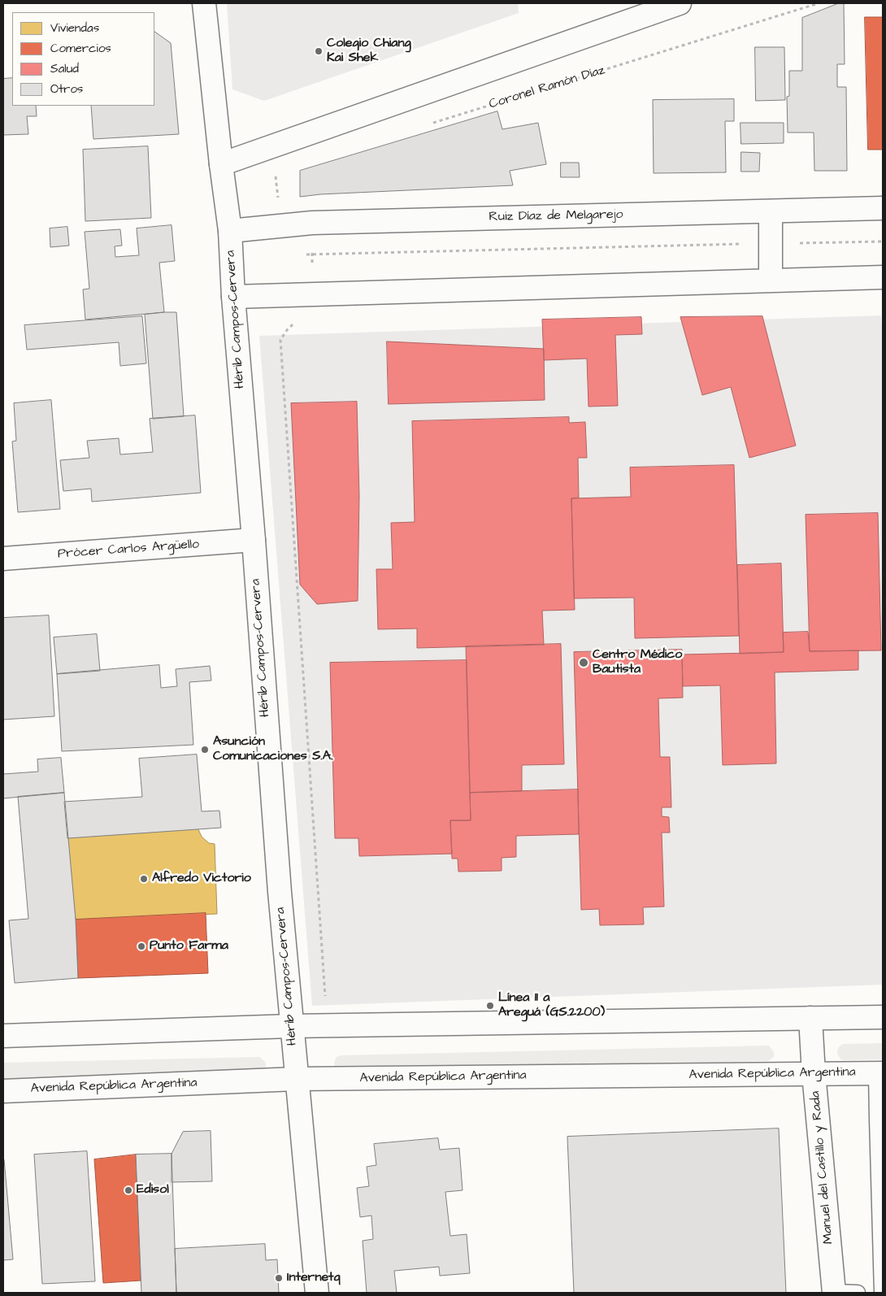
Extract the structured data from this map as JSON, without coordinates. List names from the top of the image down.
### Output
{
  "streets": {
    "main road": [
      "Ruiz Díaz de Melgarejo",
      "Hérib Campos-Cervera",
      "Prócer Carlos Argüello",
      "Avenida República Argentina",
      "Manuel del Castillo y Rada"
    ],
    "path": ["Coronel Ramón Díaz"]
  },
  "crossings": [
    ["Ruiz Díaz de Melgarejo", "Hérib Campos-Cervera"],
    ["Hérib Campos-Cervera", "Prócer Carlos Argüello"],
    ["Hérib Campos-Cervera", "Avenida República Argentina"],
    ["Avenida República Argentina", "Manuel del Castillo y Rada"]
  ],
  "places": [
    "Colegio Chiang Kai Shek",
    "Centro Médico Bautista",
    "Asunción Comunicaciones S.A.",
    "Alfredo Victorio",
    "Punto Farma",
    "Línea 11 a Areguá (GS.2200)",
    "Edisol",
    "Internetq"
  ],
  "legend": [
    "Viviendas",
    "Comercios",
    "Salud",
    "Otros"
  ]
}
